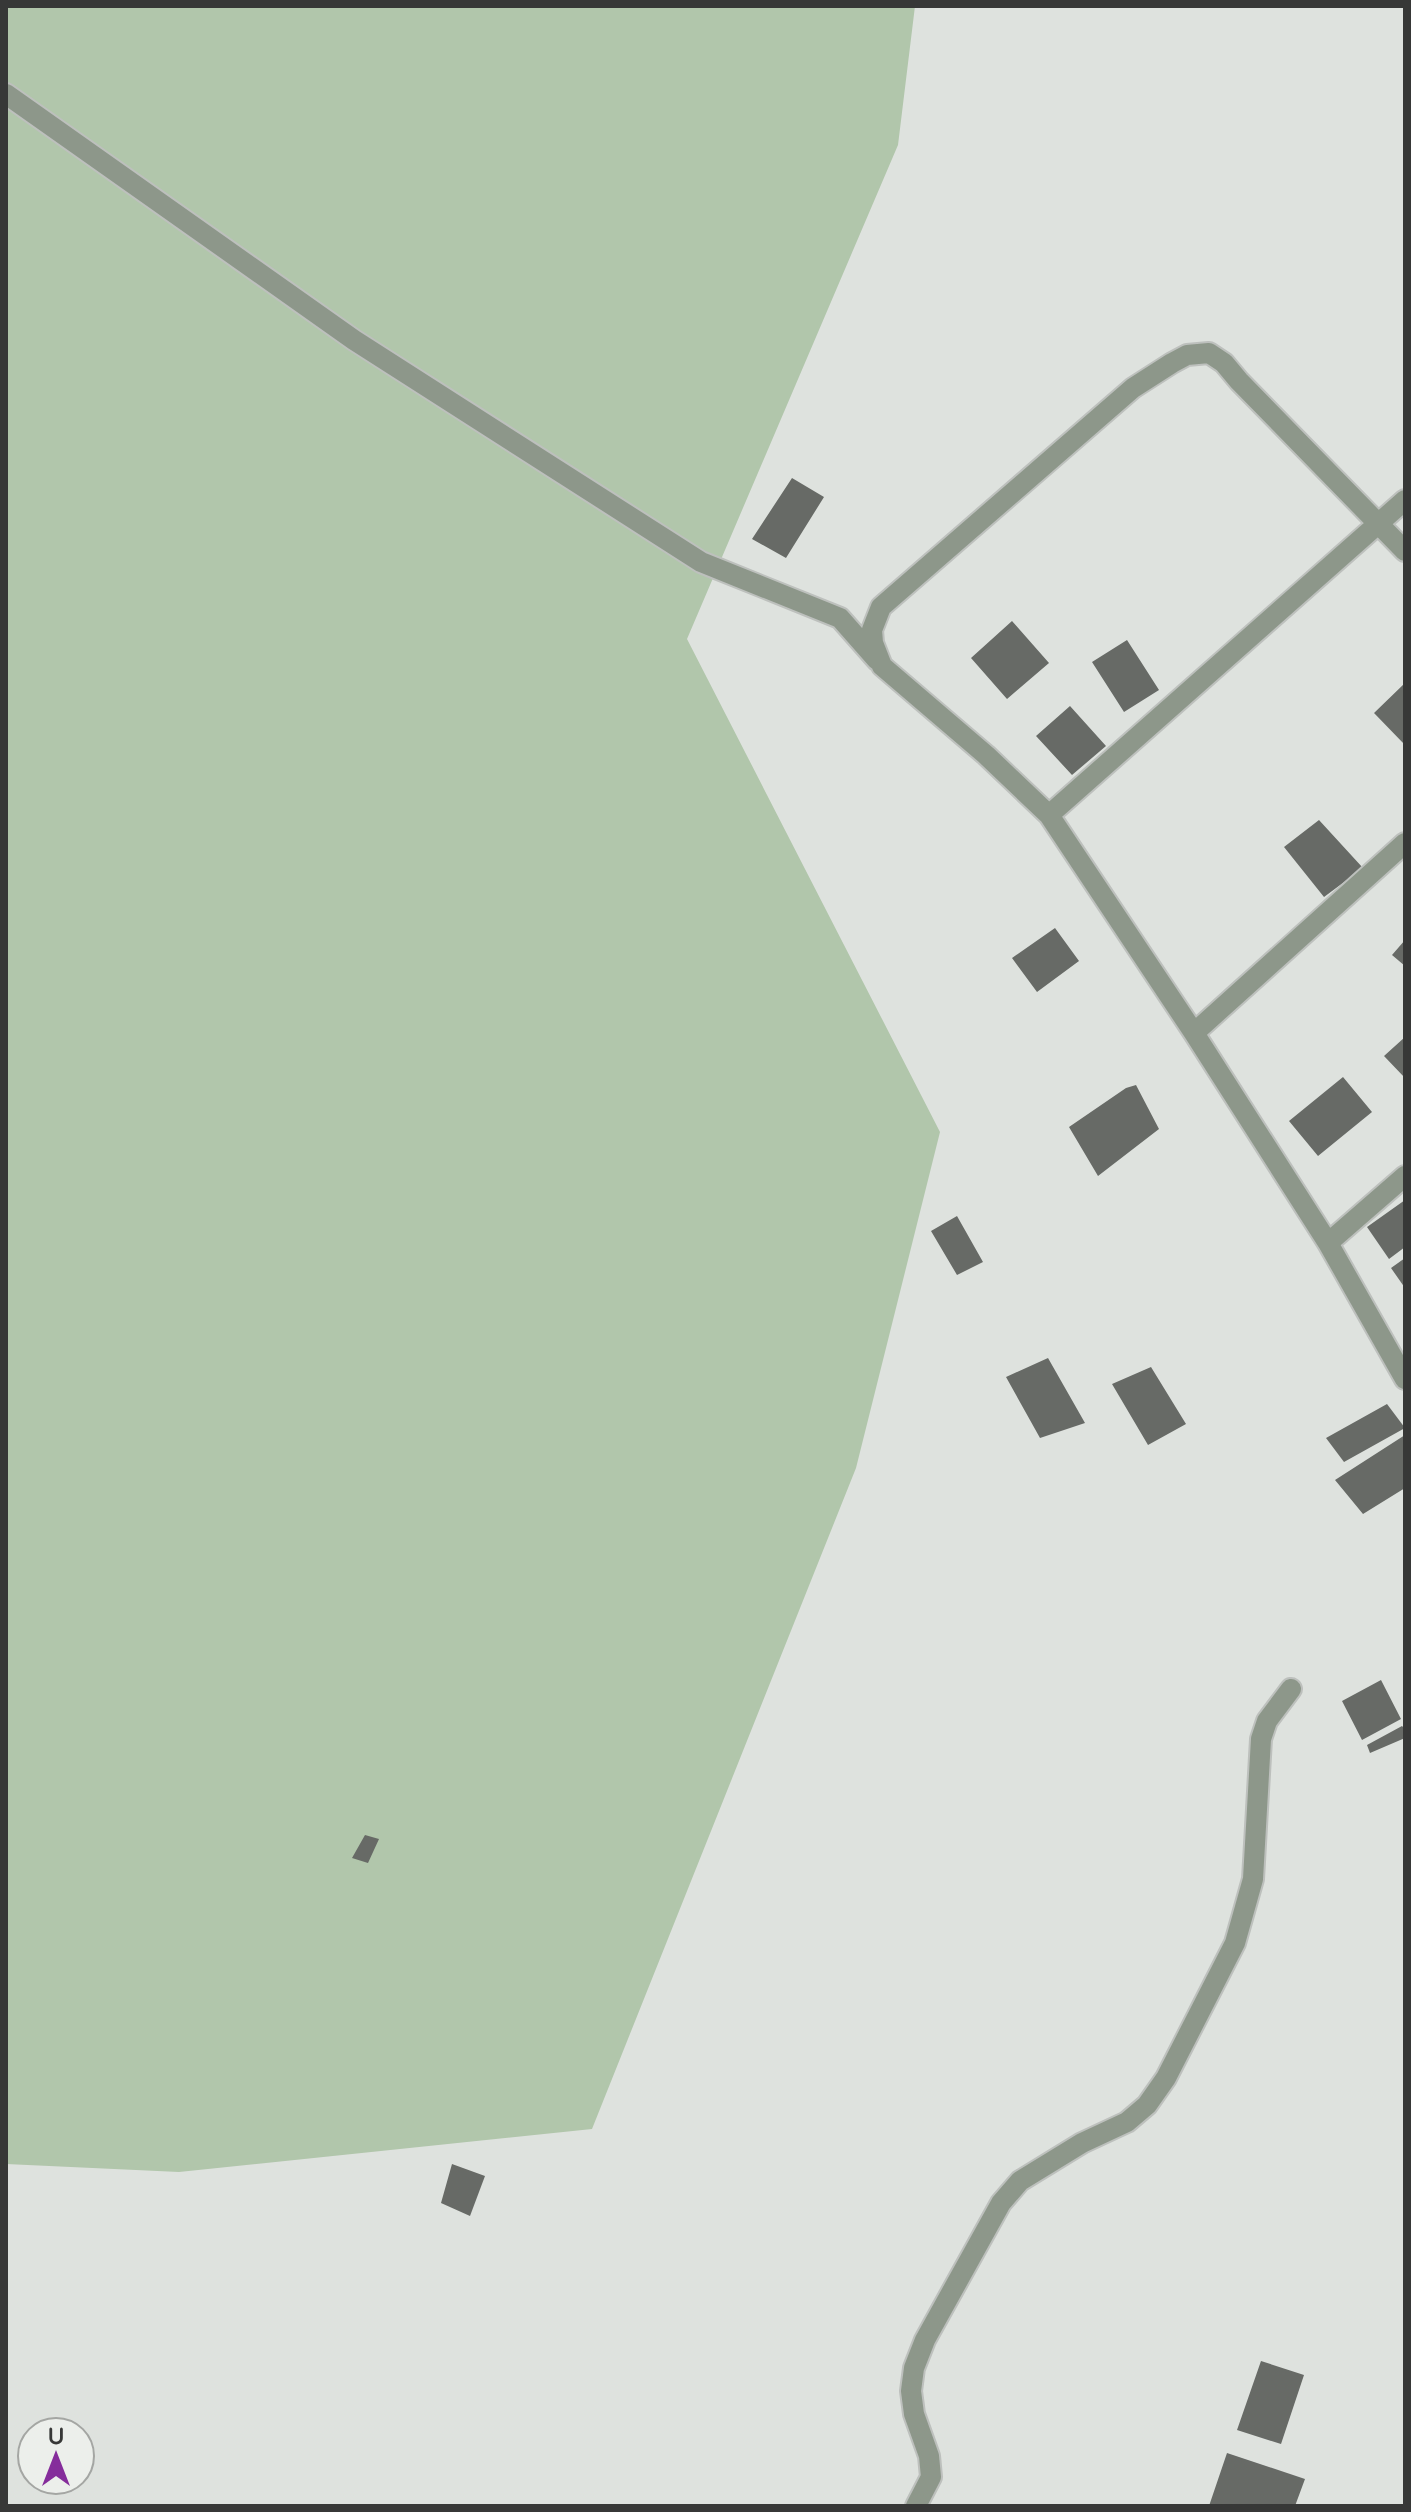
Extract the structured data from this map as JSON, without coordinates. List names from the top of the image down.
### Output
{
  "north": "top"
}
